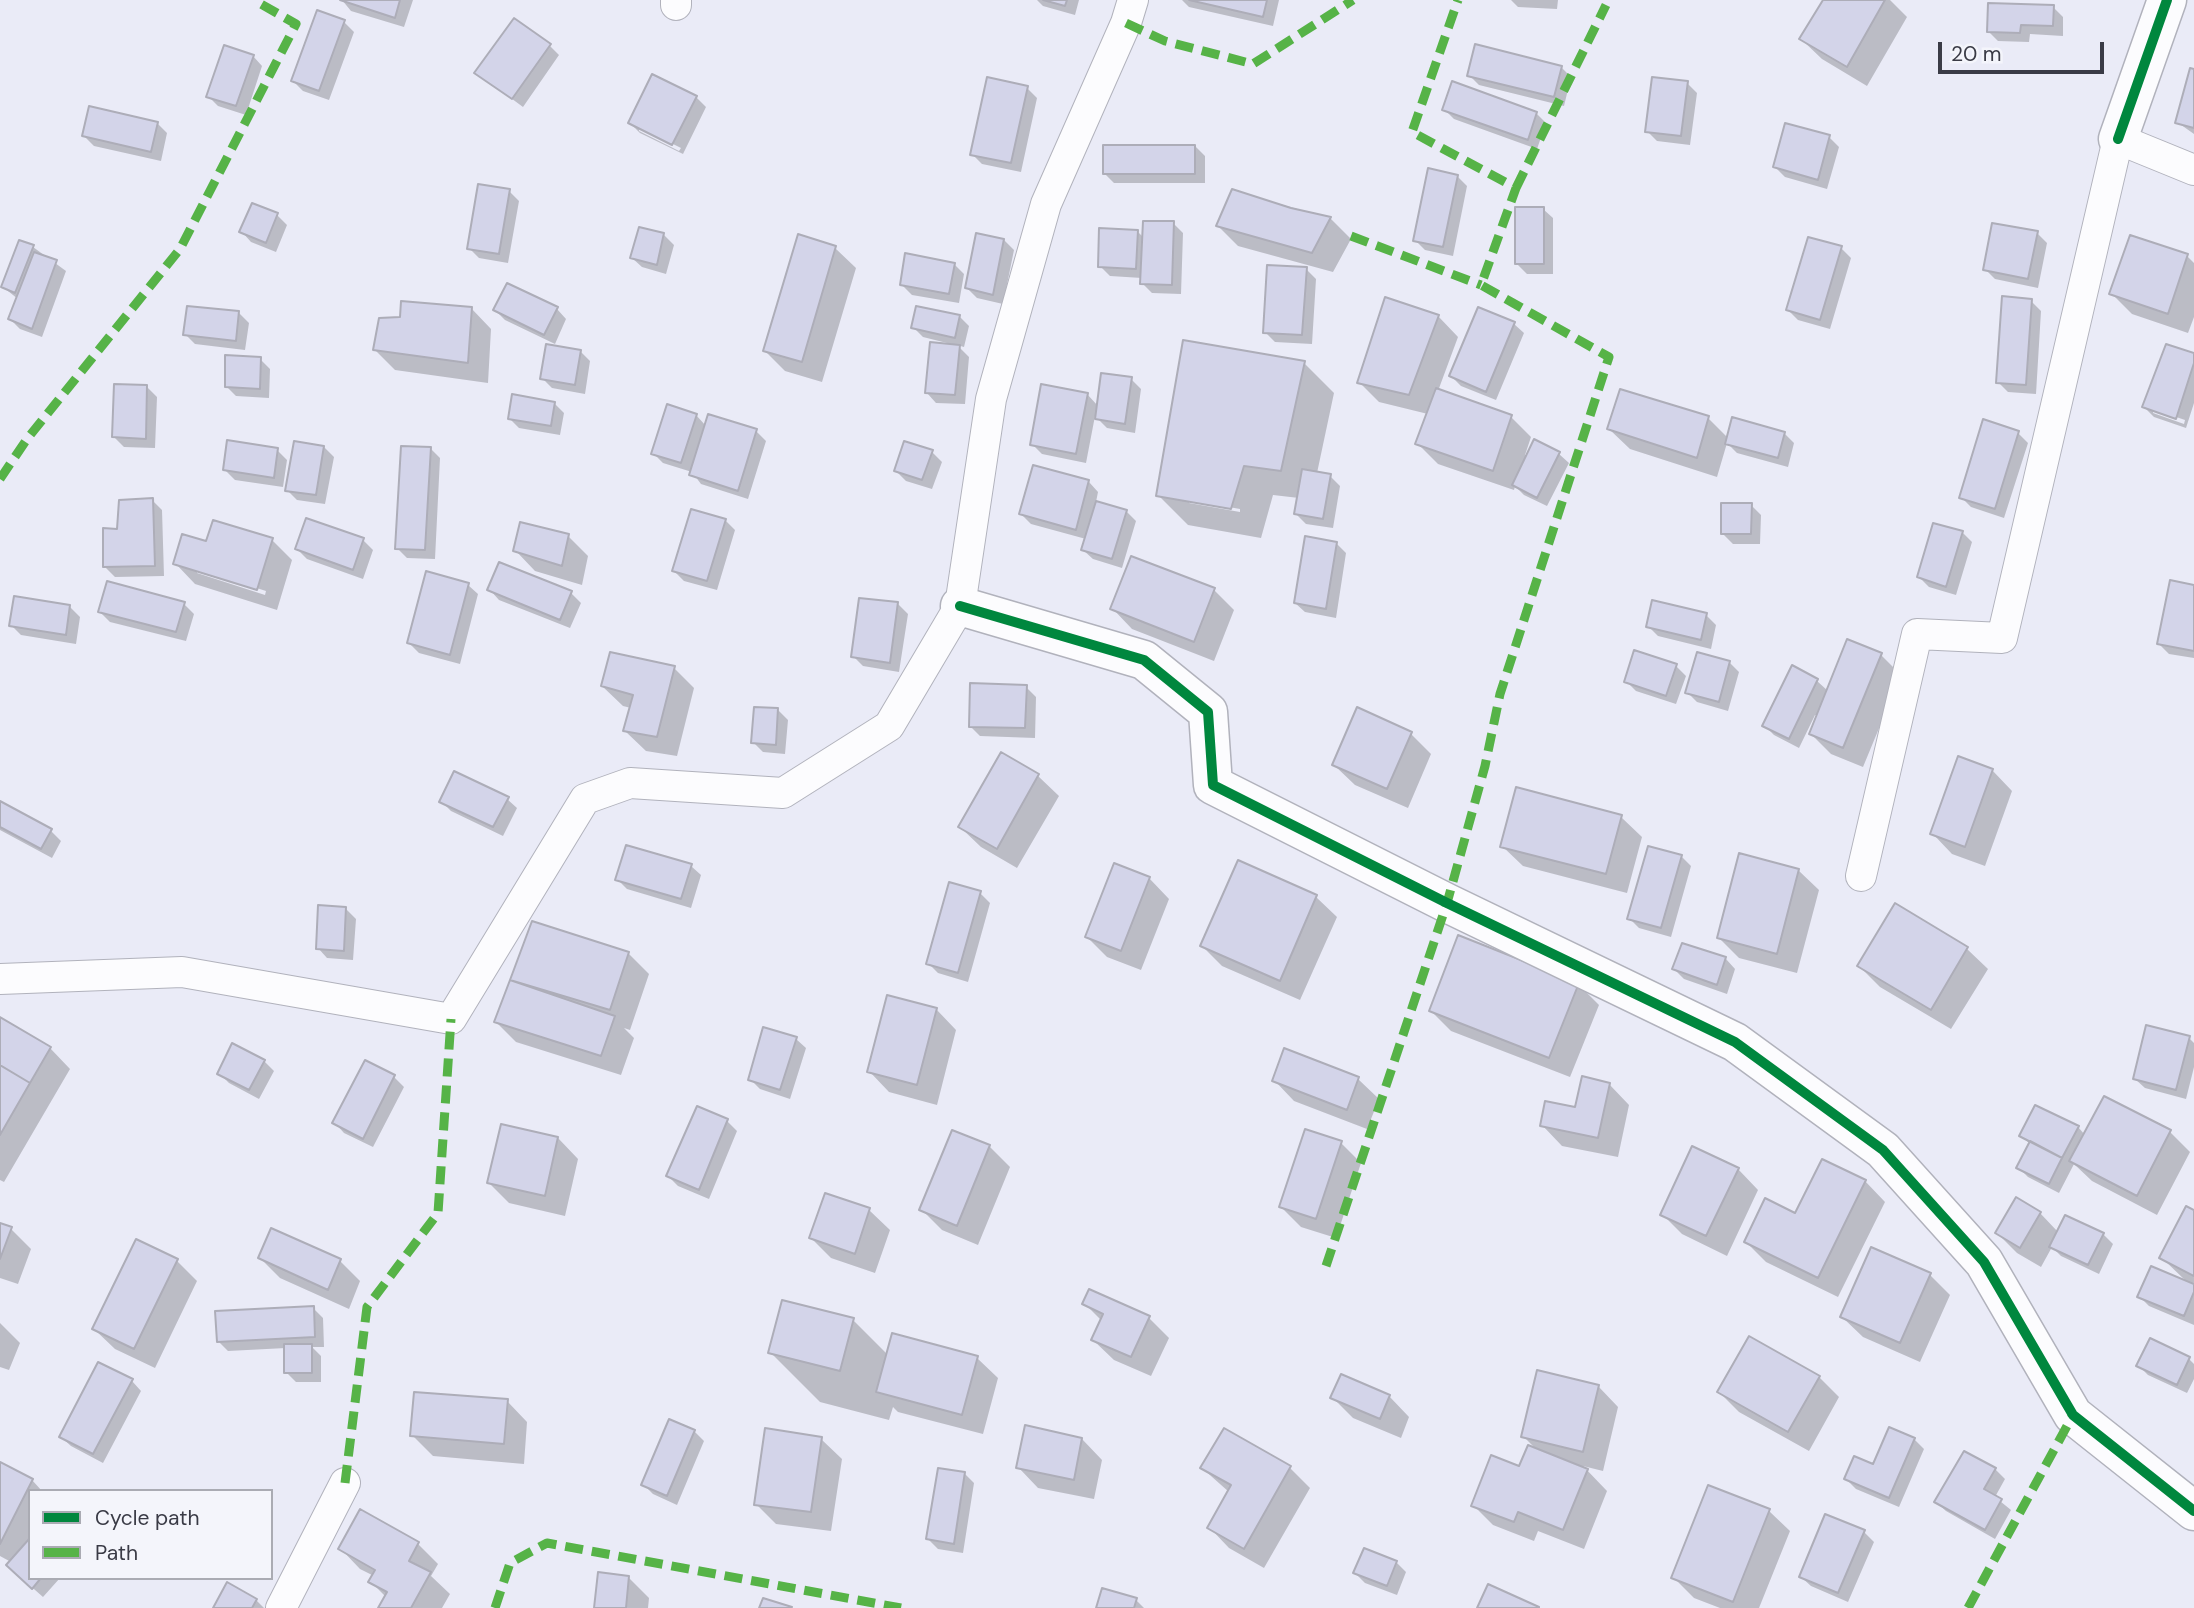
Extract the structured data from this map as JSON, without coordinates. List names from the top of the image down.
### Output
{
  "legend": ["Cycle path", "Path"],
  "scale_bar": "20 m"
}
